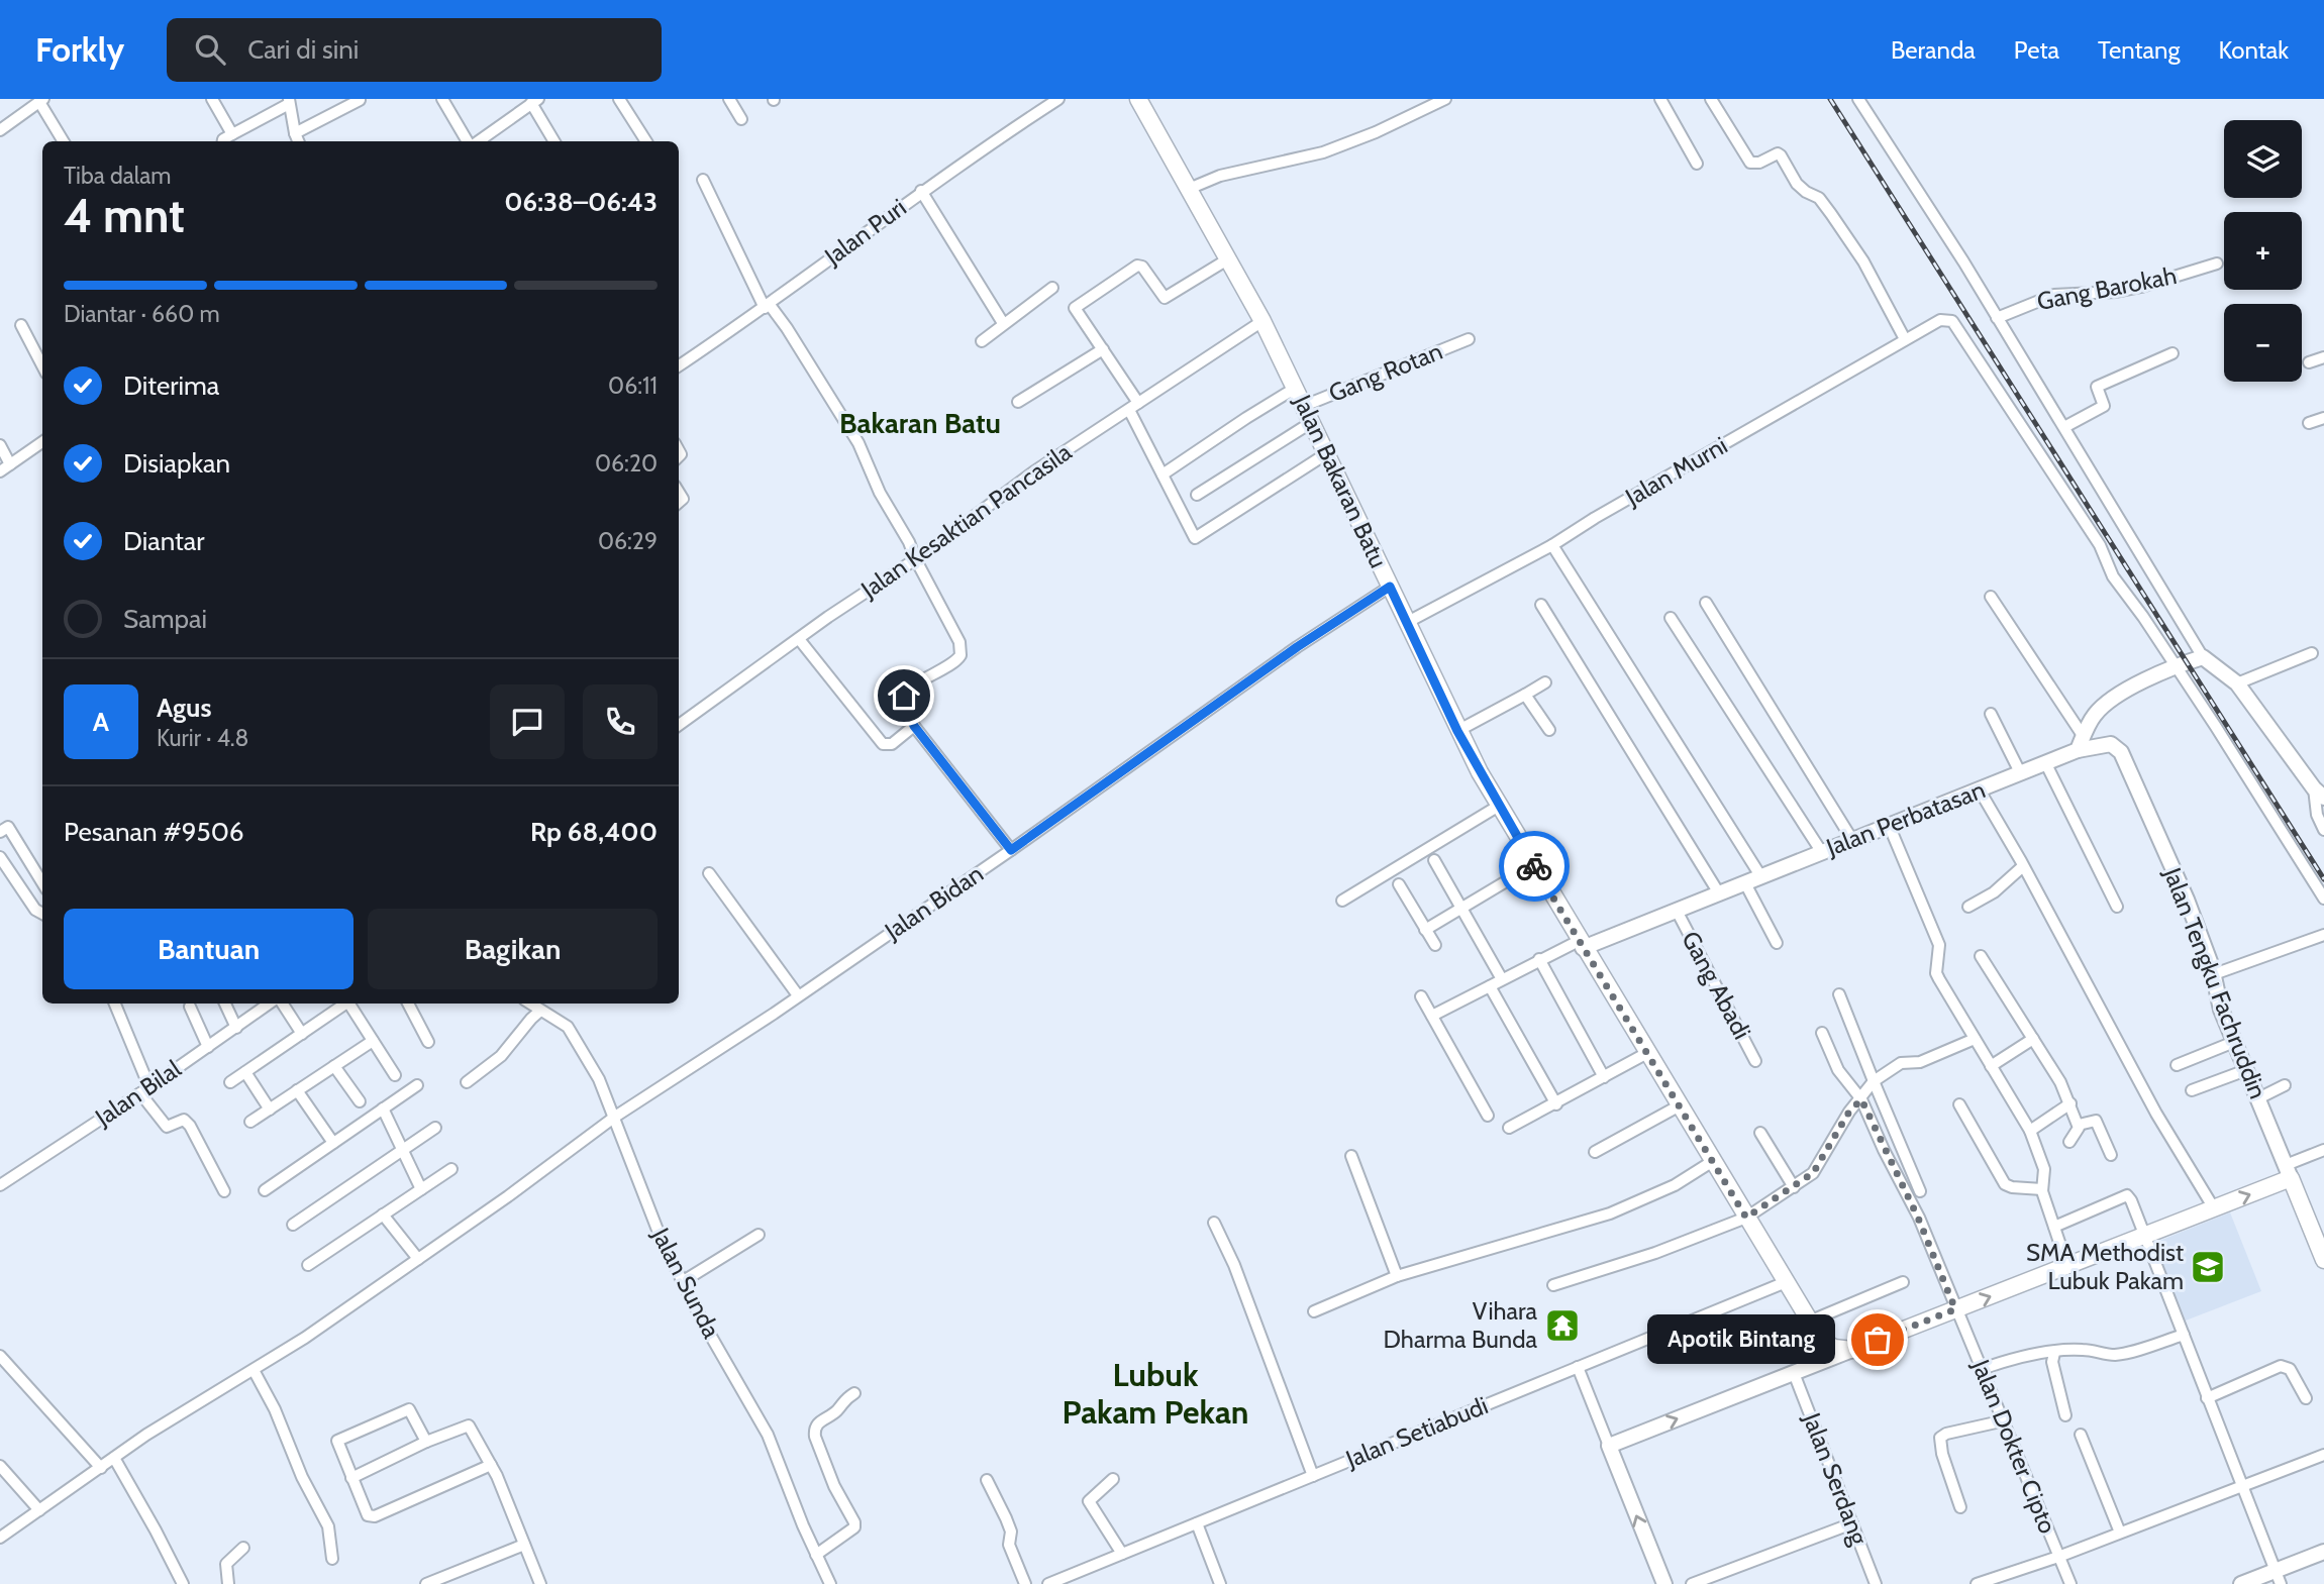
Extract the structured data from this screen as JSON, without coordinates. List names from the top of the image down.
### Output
{
  "streets": {
    "highway": ["Jalan Bakaran Batu", "Jalan Tengku Fachruddin"],
    "main road": ["Jalan Perbatasan"],
    "street": [
      "Jalan Puri",
      "Gang Barokah",
      "Gang Rotan",
      "Jalan Murni",
      "Jalan Kesaktian Pancasila",
      "Jalan Bidan",
      "Gang Abadi",
      "Jalan Bilal",
      "Jalan Sunda",
      "Jalan Setiabudi",
      "Jalan Dokter Cipto",
      "Jalan Serdang"
    ]
  },
  "crossings": [
    ["Gang Rotan", "Jalan Bakaran Batu"],
    ["Jalan Murni", "Jalan Bakaran Batu"],
    ["Jalan Bakaran Batu", "Jalan Kesaktian Pancasila"],
    ["Jalan Bakaran Batu", "Jalan Perbatasan"],
    ["Jalan Bakaran Batu", "Jalan Bidan"],
    ["Jalan Bakaran Batu", "Jalan Setiabudi"],
    ["Jalan Perbatasan", "Jalan Tengku Fachruddin"],
    ["Jalan Perbatasan", "Gang Abadi"],
    ["Jalan Bidan", "Jalan Sunda"]
  ],
  "districts": ["Bakaran Batu", "Lubuk Pakam Pekan"],
  "places": {
    "school or university": ["SMA Methodist Lubuk Pakam"],
    "temple": ["Vihara Dharma Bunda"],
    "other": ["Apotik Bintang"]
  },
  "page": {
    "header": "Forkly",
    "search": "Cari di sini",
    "nav": [
      "Beranda",
      "Peta",
      "Tentang",
      "Kontak"
    ],
    "map_buttons": ["+", "−"],
    "heading": ["4 mnt", "Tiba dalam", "06:38–06:43"],
    "panel": [
      "Agus",
      "Kurir · 4.8",
      "Pesanan #9506",
      "Rp 68,400"
    ],
    "bar": "Diantar · 660 m",
    "list": [
      ["Diterima", "06:11"],
      ["Disiapkan", "06:20"],
      ["Diantar", "06:29"],
      "Sampai"
    ],
    "round": "A",
    "buttons": ["Bantuan", "Bagikan"],
    "bubble": "Apotik Bintang"
  }
}
